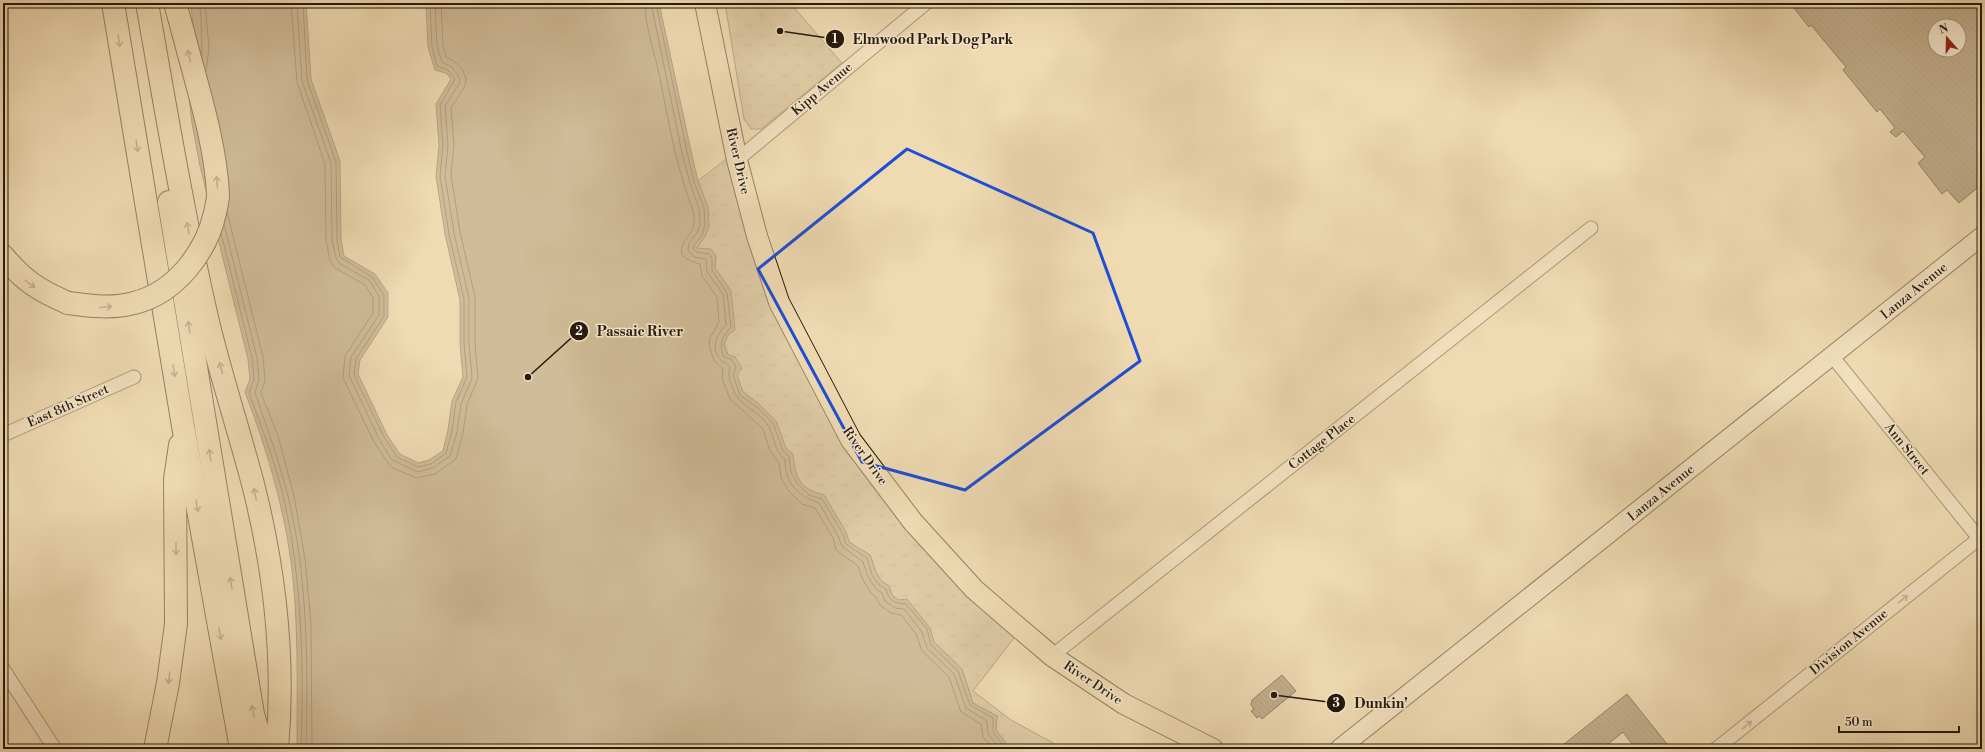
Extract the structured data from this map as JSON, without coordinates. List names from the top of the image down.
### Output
{
  "streets": {
    "main road": ["River Drive"],
    "street": [
      "Kipp Avenue",
      "Lanza Avenue",
      "East 8th Street",
      "Cottage Place",
      "Ann Street",
      "Division Avenue"
    ]
  },
  "crossings": [
    ["Kipp Avenue", "River Drive"],
    ["River Drive", "Cottage Place"],
    ["Lanza Avenue", "Ann Street"],
    ["Ann Street", "Division Avenue"]
  ],
  "one_way": ["Division Avenue"],
  "places": ["Elmwood Park Dog Park", "Passaic River", "Dunkin'"],
  "scale_bar": "50 m",
  "north": "top"
}
